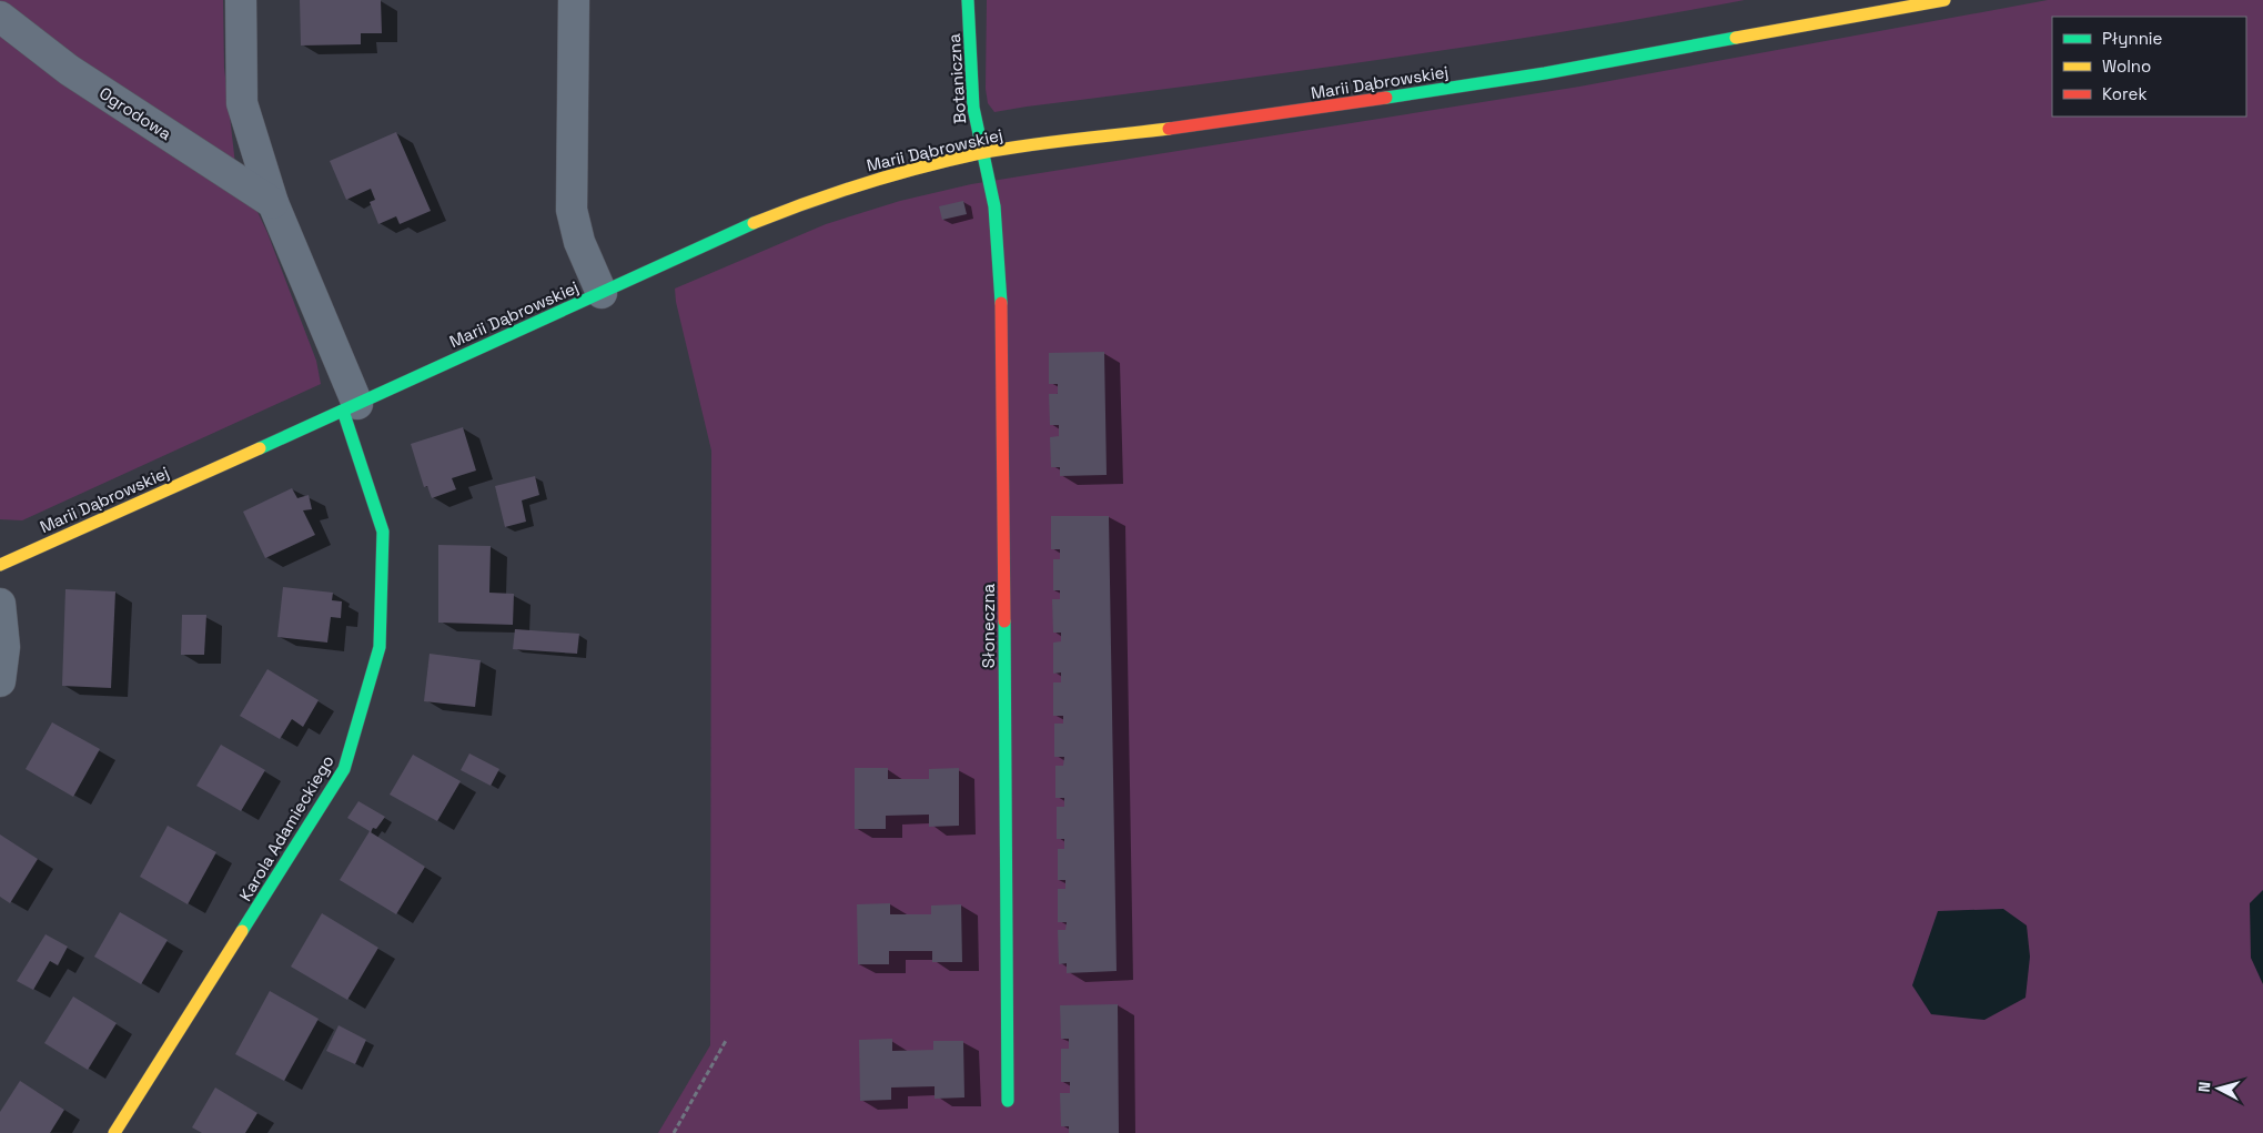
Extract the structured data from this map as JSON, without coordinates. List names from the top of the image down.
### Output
{
  "streets": {
    "street": [
      "Botaniczna",
      "Marii Dąbrowskiej",
      "Ogrodowa",
      "Słoneczna",
      "Karola Adamieckiego"
    ]
  },
  "crossings": [
    ["Botaniczna", "Marii Dąbrowskiej"],
    ["Botaniczna", "Słoneczna"],
    ["Marii Dąbrowskiej", "Słoneczna"],
    ["Marii Dąbrowskiej", "Karola Adamieckiego"]
  ],
  "legend": ["Płynnie", "Wolno", "Korek"],
  "north": "left"
}
